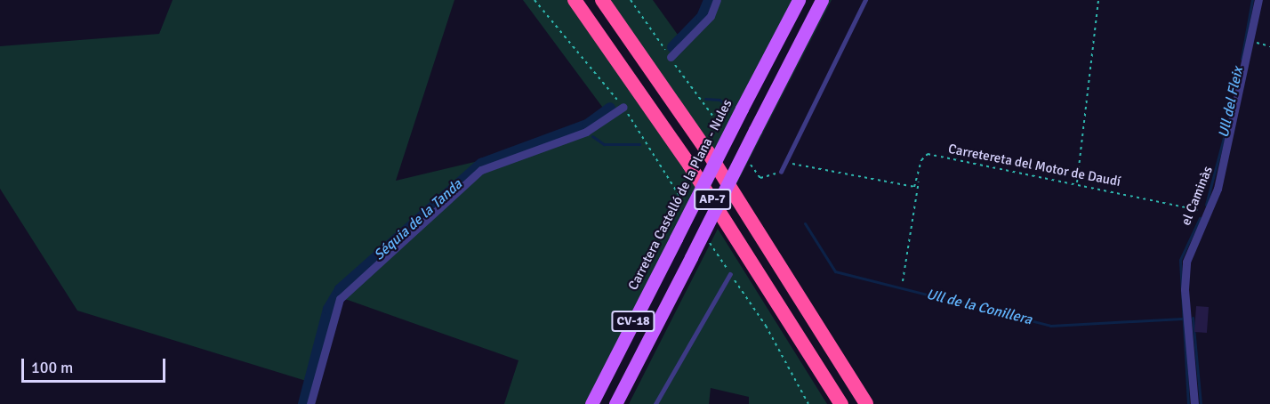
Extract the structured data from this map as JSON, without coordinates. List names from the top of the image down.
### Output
{
  "streets": {
    "highway": ["AP-7"],
    "main road": ["Carretera Castelló de la Plana - Nules", "CV-18"],
    "street": ["el Caminàs"],
    "path": ["Carretereta del Motor de Daudí"]
  },
  "crossings": [
    ["Carretereta del Motor de Daudí", "el Caminàs"]
  ],
  "water": ["Ull del Fleix", "Séquia de la Tanda", "Ull de la Conillera"],
  "scale_bar": "100 m"
}
